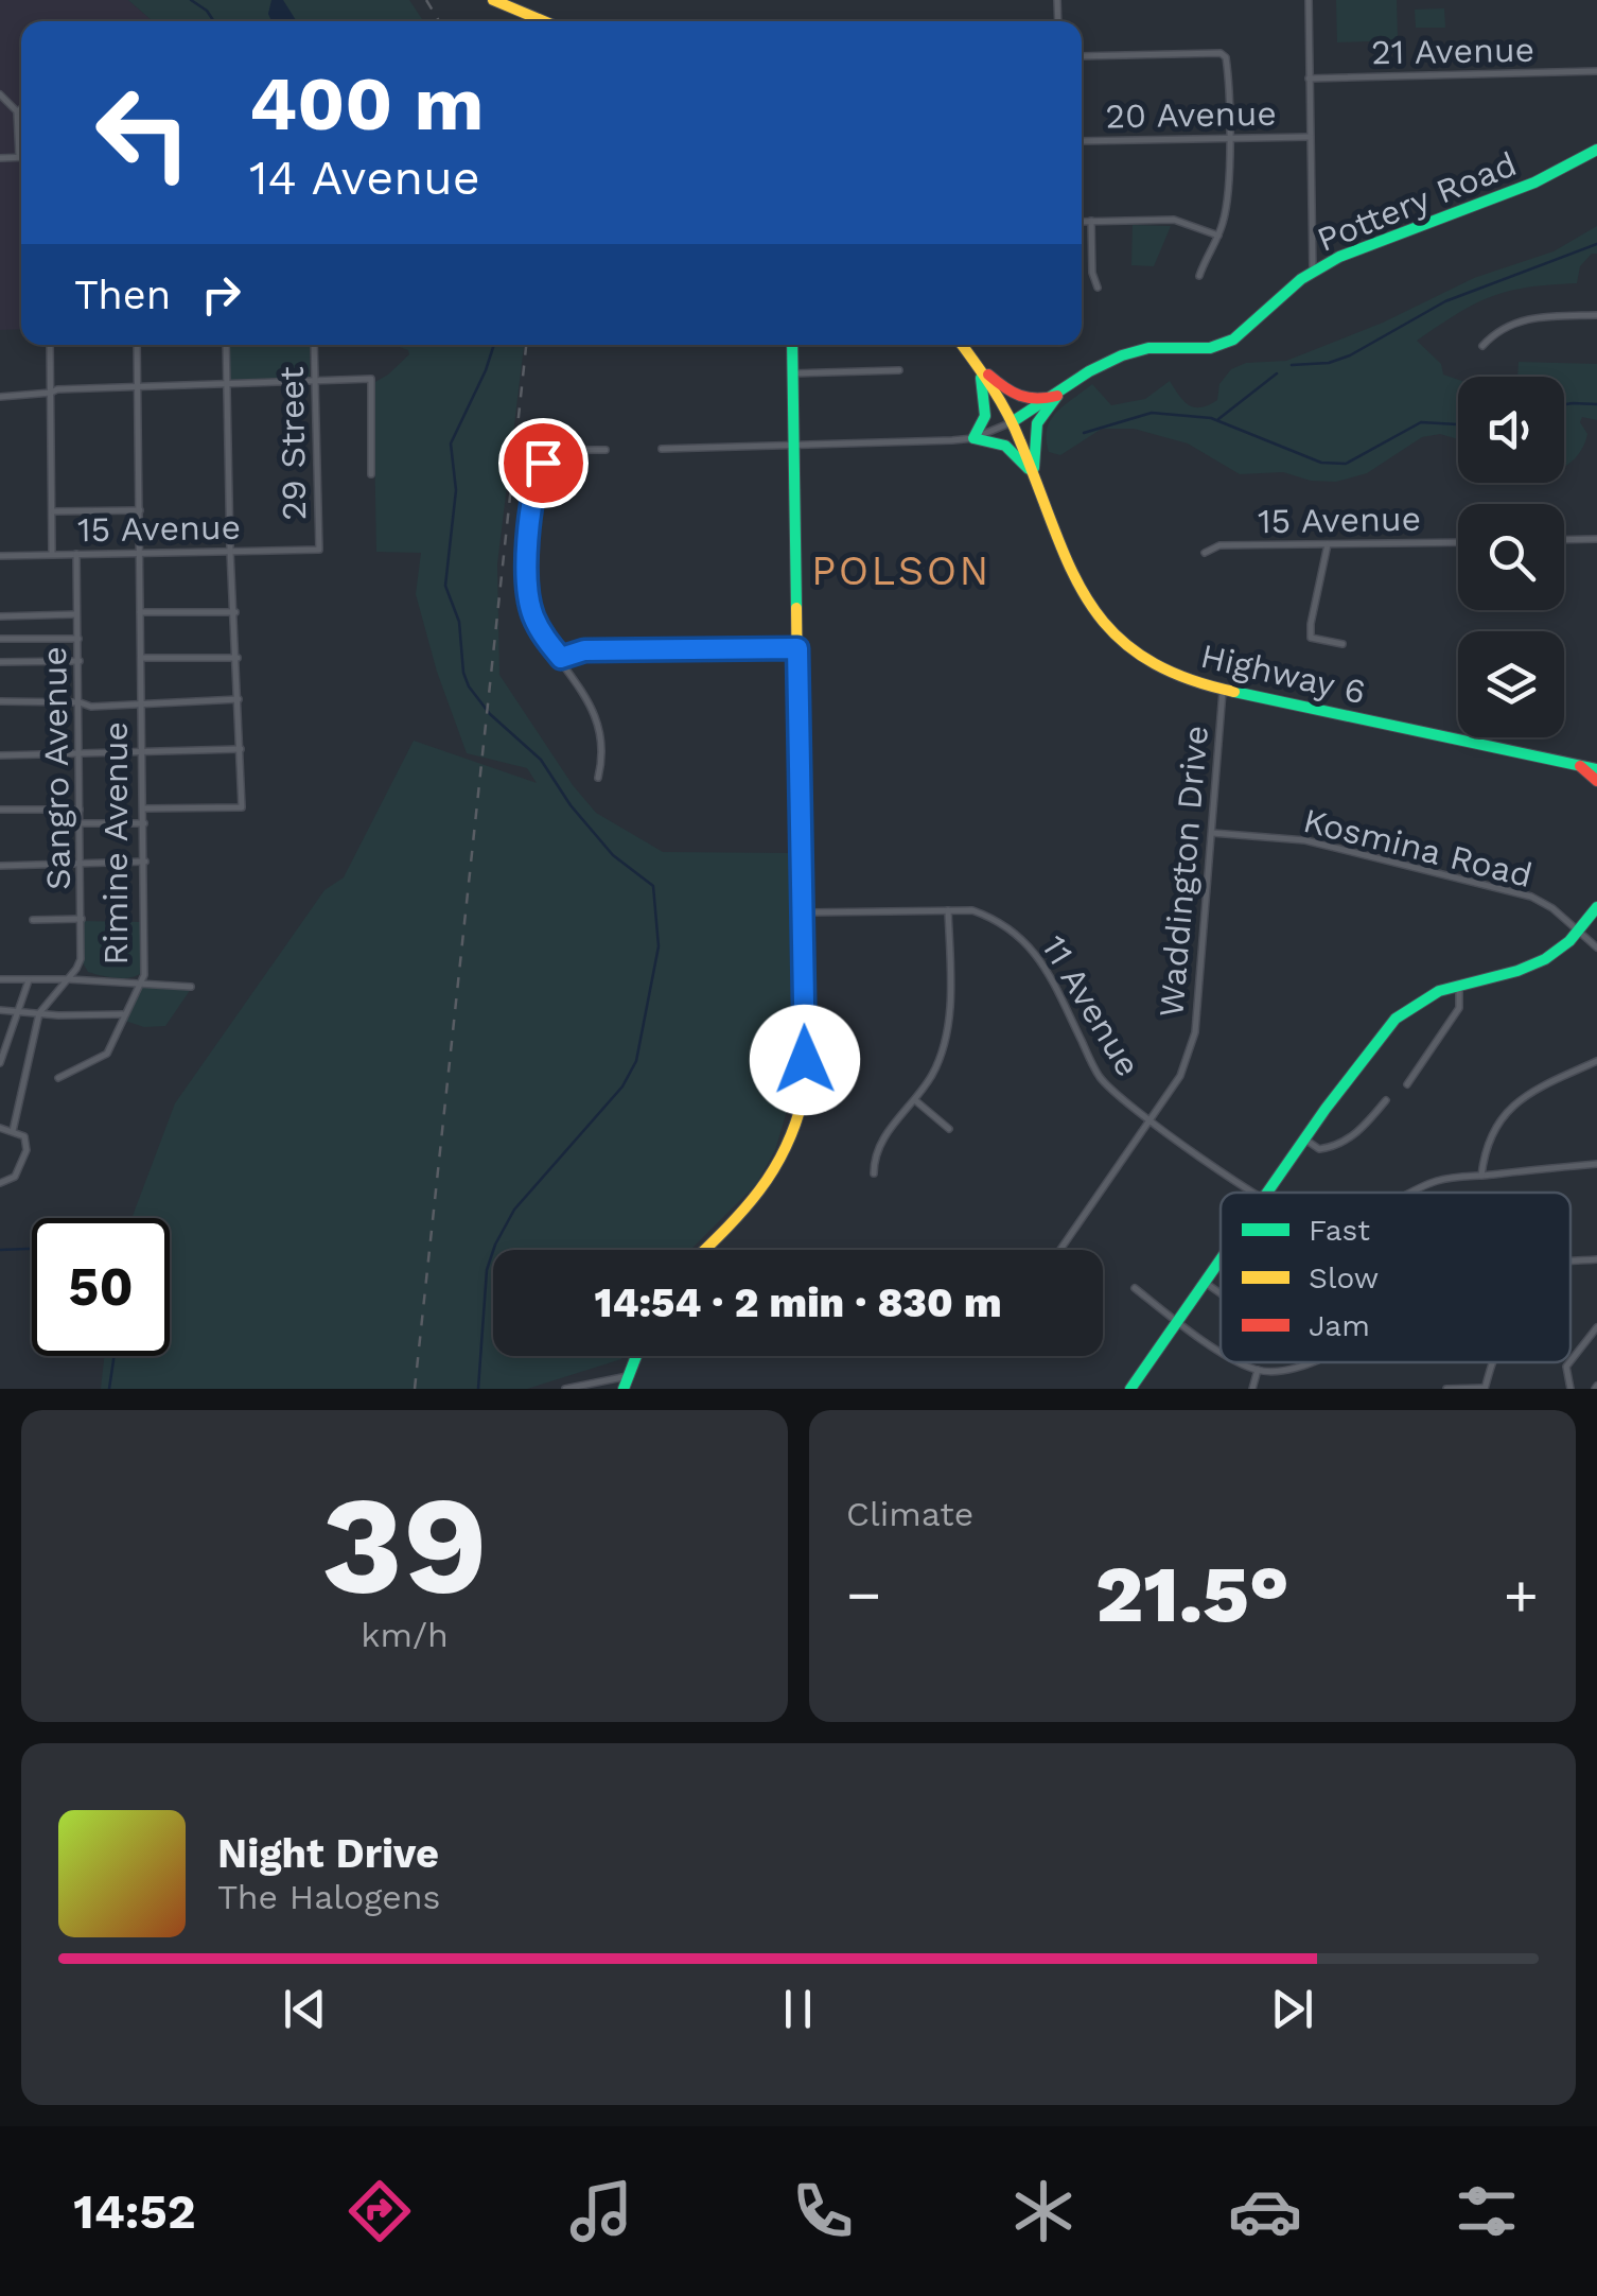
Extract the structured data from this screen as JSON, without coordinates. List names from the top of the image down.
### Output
{
  "streets": {
    "main road": ["Pottery Road", "Highway 6"],
    "street": [
      "21 Avenue",
      "20 Avenue",
      "29 Street",
      "15 Avenue",
      "Sangro Avenue",
      "Rimine Avenue",
      "Kosmina Road",
      "Waddington Drive",
      "11 Avenue"
    ]
  },
  "crossings": [
    ["Pottery Road", "Highway 6"],
    ["29 Street", "15 Avenue"],
    ["15 Avenue", "Sangro Avenue"],
    ["Highway 6", "Waddington Drive"],
    ["Kosmina Road", "Waddington Drive"],
    ["Waddington Drive", "11 Avenue"]
  ],
  "districts": ["POLSON"],
  "legend": ["Fast", "Slow", "Jam"],
  "page": {
    "turn": ["400 m", "14 Avenue"],
    "then": "Then",
    "limit": "50",
    "trip": "14:54 · 2 min · 830 m",
    "tile": [
      ["39", "km/h"],
      "Climate"
    ],
    "heat": ["−", "21.5°", "+"],
    "song": ["Night Drive", "The Halogens"],
    "tabs": "14:52"
  }
}
